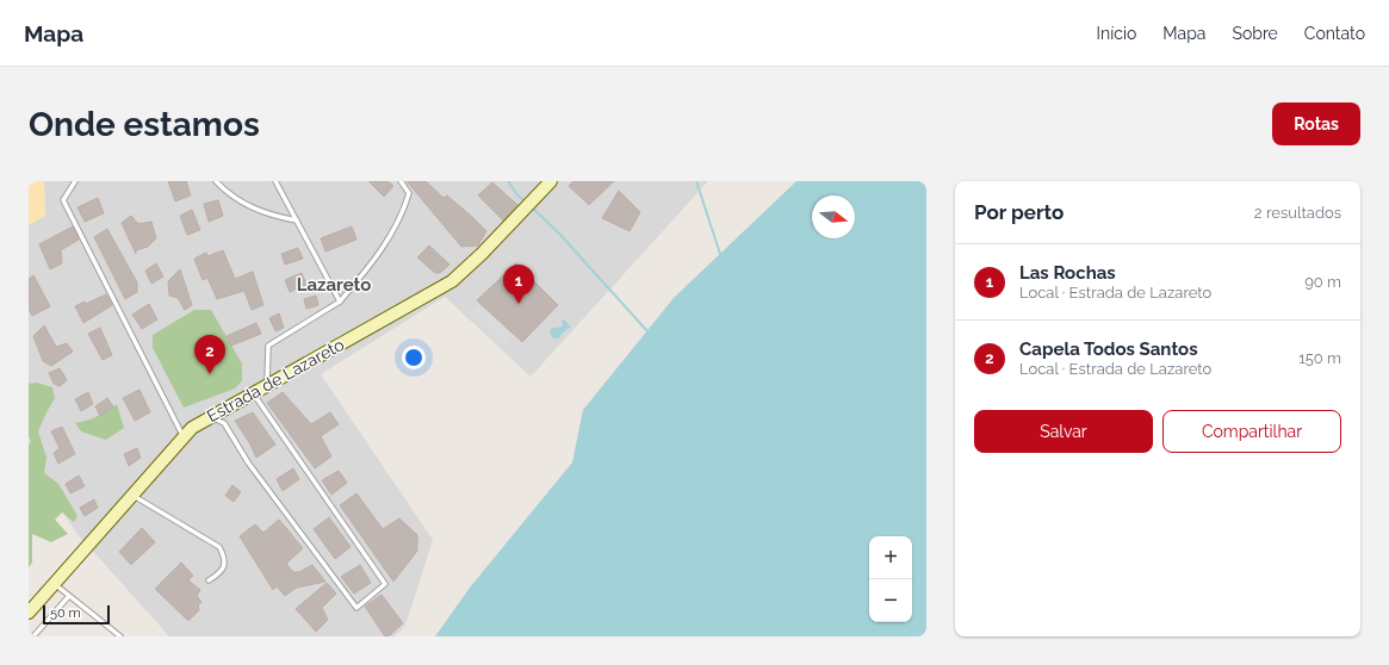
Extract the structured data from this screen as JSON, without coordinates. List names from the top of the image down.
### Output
{
  "streets": {
    "street": ["Estrada de Lazareto"]
  },
  "districts": ["Lazareto"],
  "scale_bar": "50 m",
  "north": "right",
  "page": {
    "header": "Mapa",
    "nav": [
      "Início",
      "Mapa",
      "Sobre",
      "Contato"
    ],
    "buttons": [
      "Rotas",
      ["Salvar", "Compartilhar"]
    ],
    "title": "Onde estamos",
    "heading": ["Por perto", "2 resultados"],
    "list": [
      {
        "mark": "1",
        "name": "Las Rochas",
        "note": "Local · Estrada de Lazareto",
        "value": "90 m"
      },
      {
        "mark": "2",
        "name": "Capela Todos Santos",
        "note": "Local · Estrada de Lazareto",
        "value": "150 m"
      }
    ],
    "pins": ["1", "2"],
    "map_buttons": ["+", "−"],
    "scale": "50 m"
  }
}
